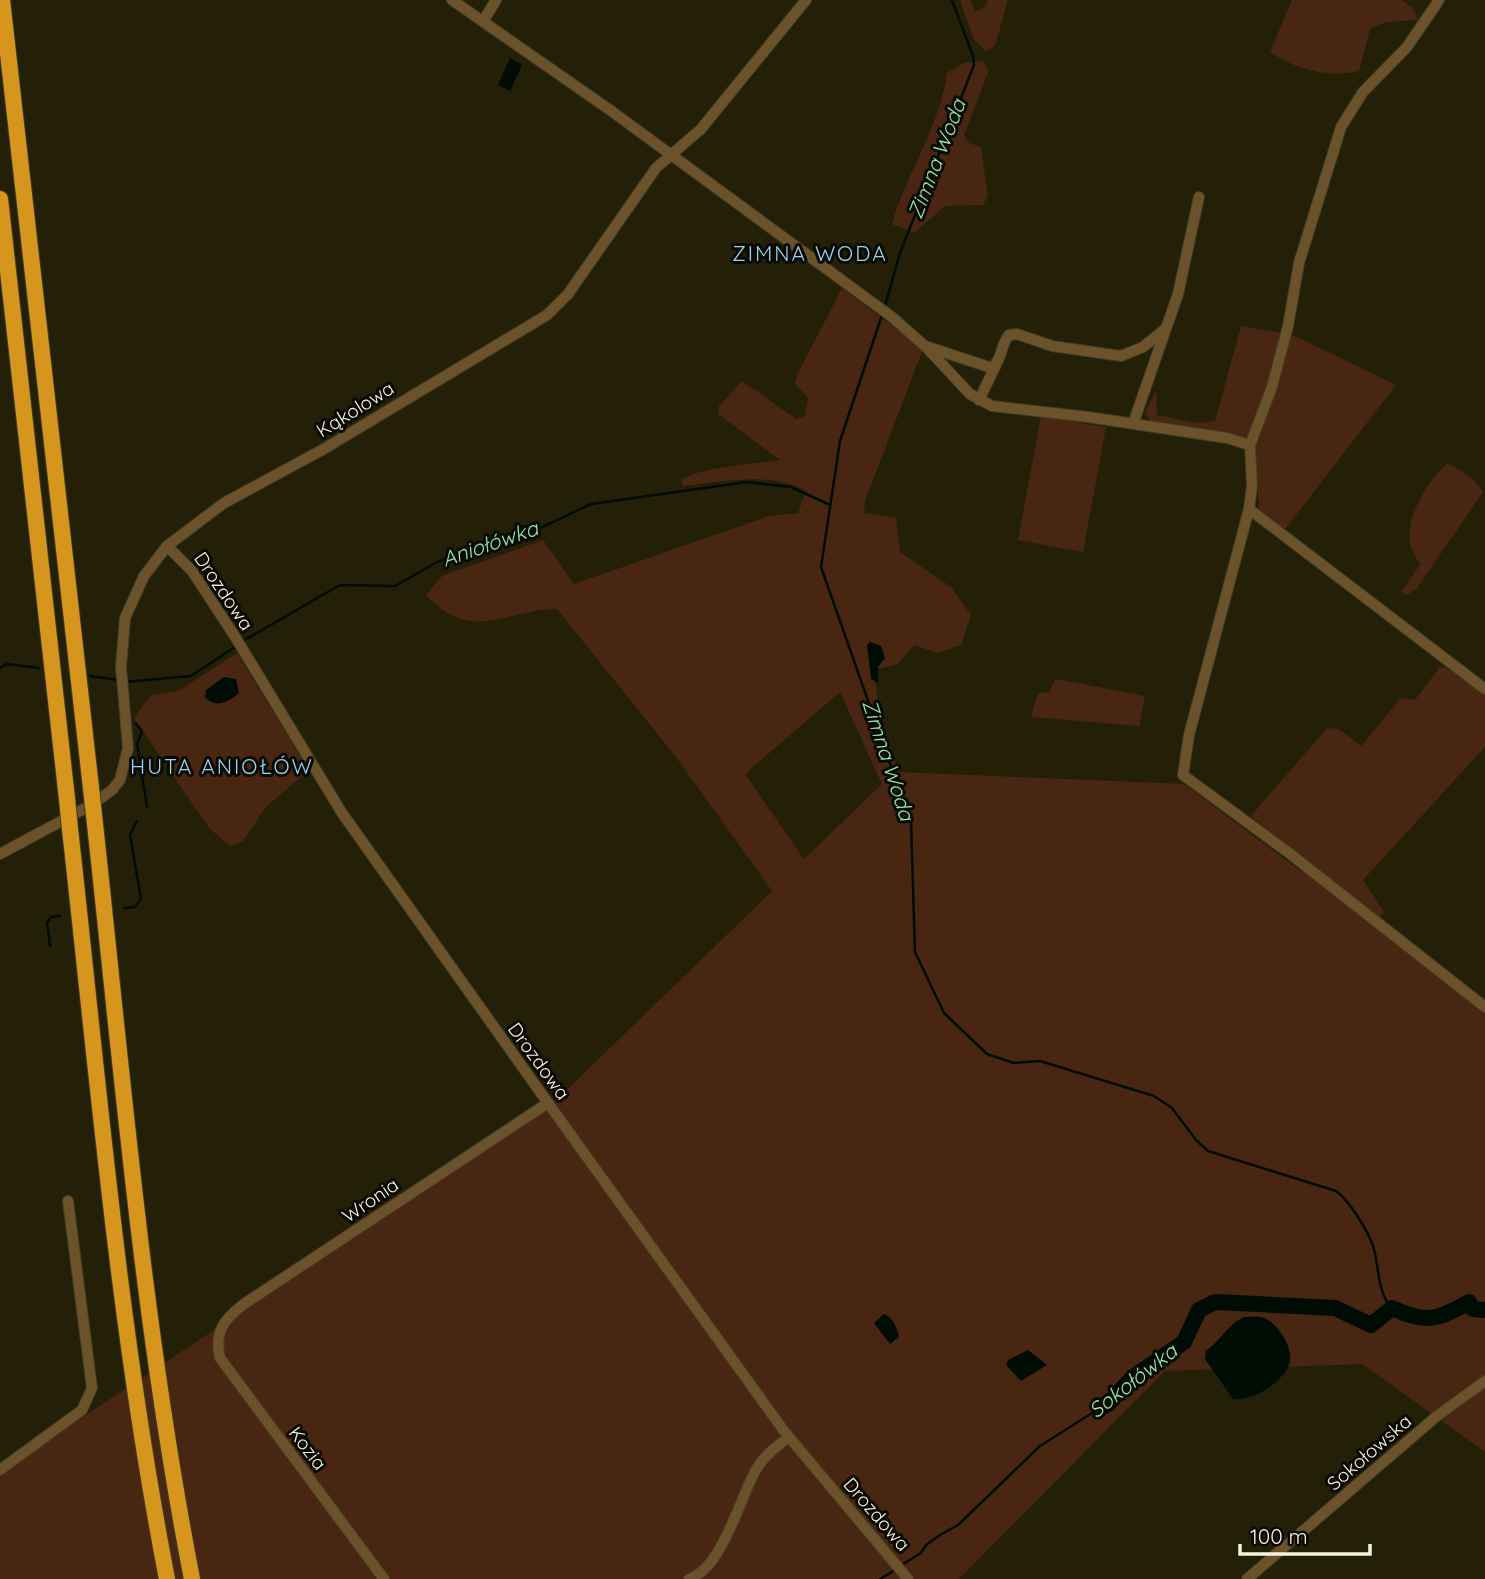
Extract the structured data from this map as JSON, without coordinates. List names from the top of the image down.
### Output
{
  "streets": {
    "street": [
      "Kąkolowa",
      "Drozdowa",
      "Wronia",
      "Kozia",
      "Sokołowska"
    ]
  },
  "crossings": [
    ["Kąkolowa", "Drozdowa"],
    ["Drozdowa", "Wronia"],
    ["Wronia", "Kozia"]
  ],
  "districts": ["ZIMNA WODA", "HUTA ANIOŁÓW"],
  "water": ["Zimna Woda", "Aniołówka", "Sokołówka"],
  "scale_bar": "100 m"
}
